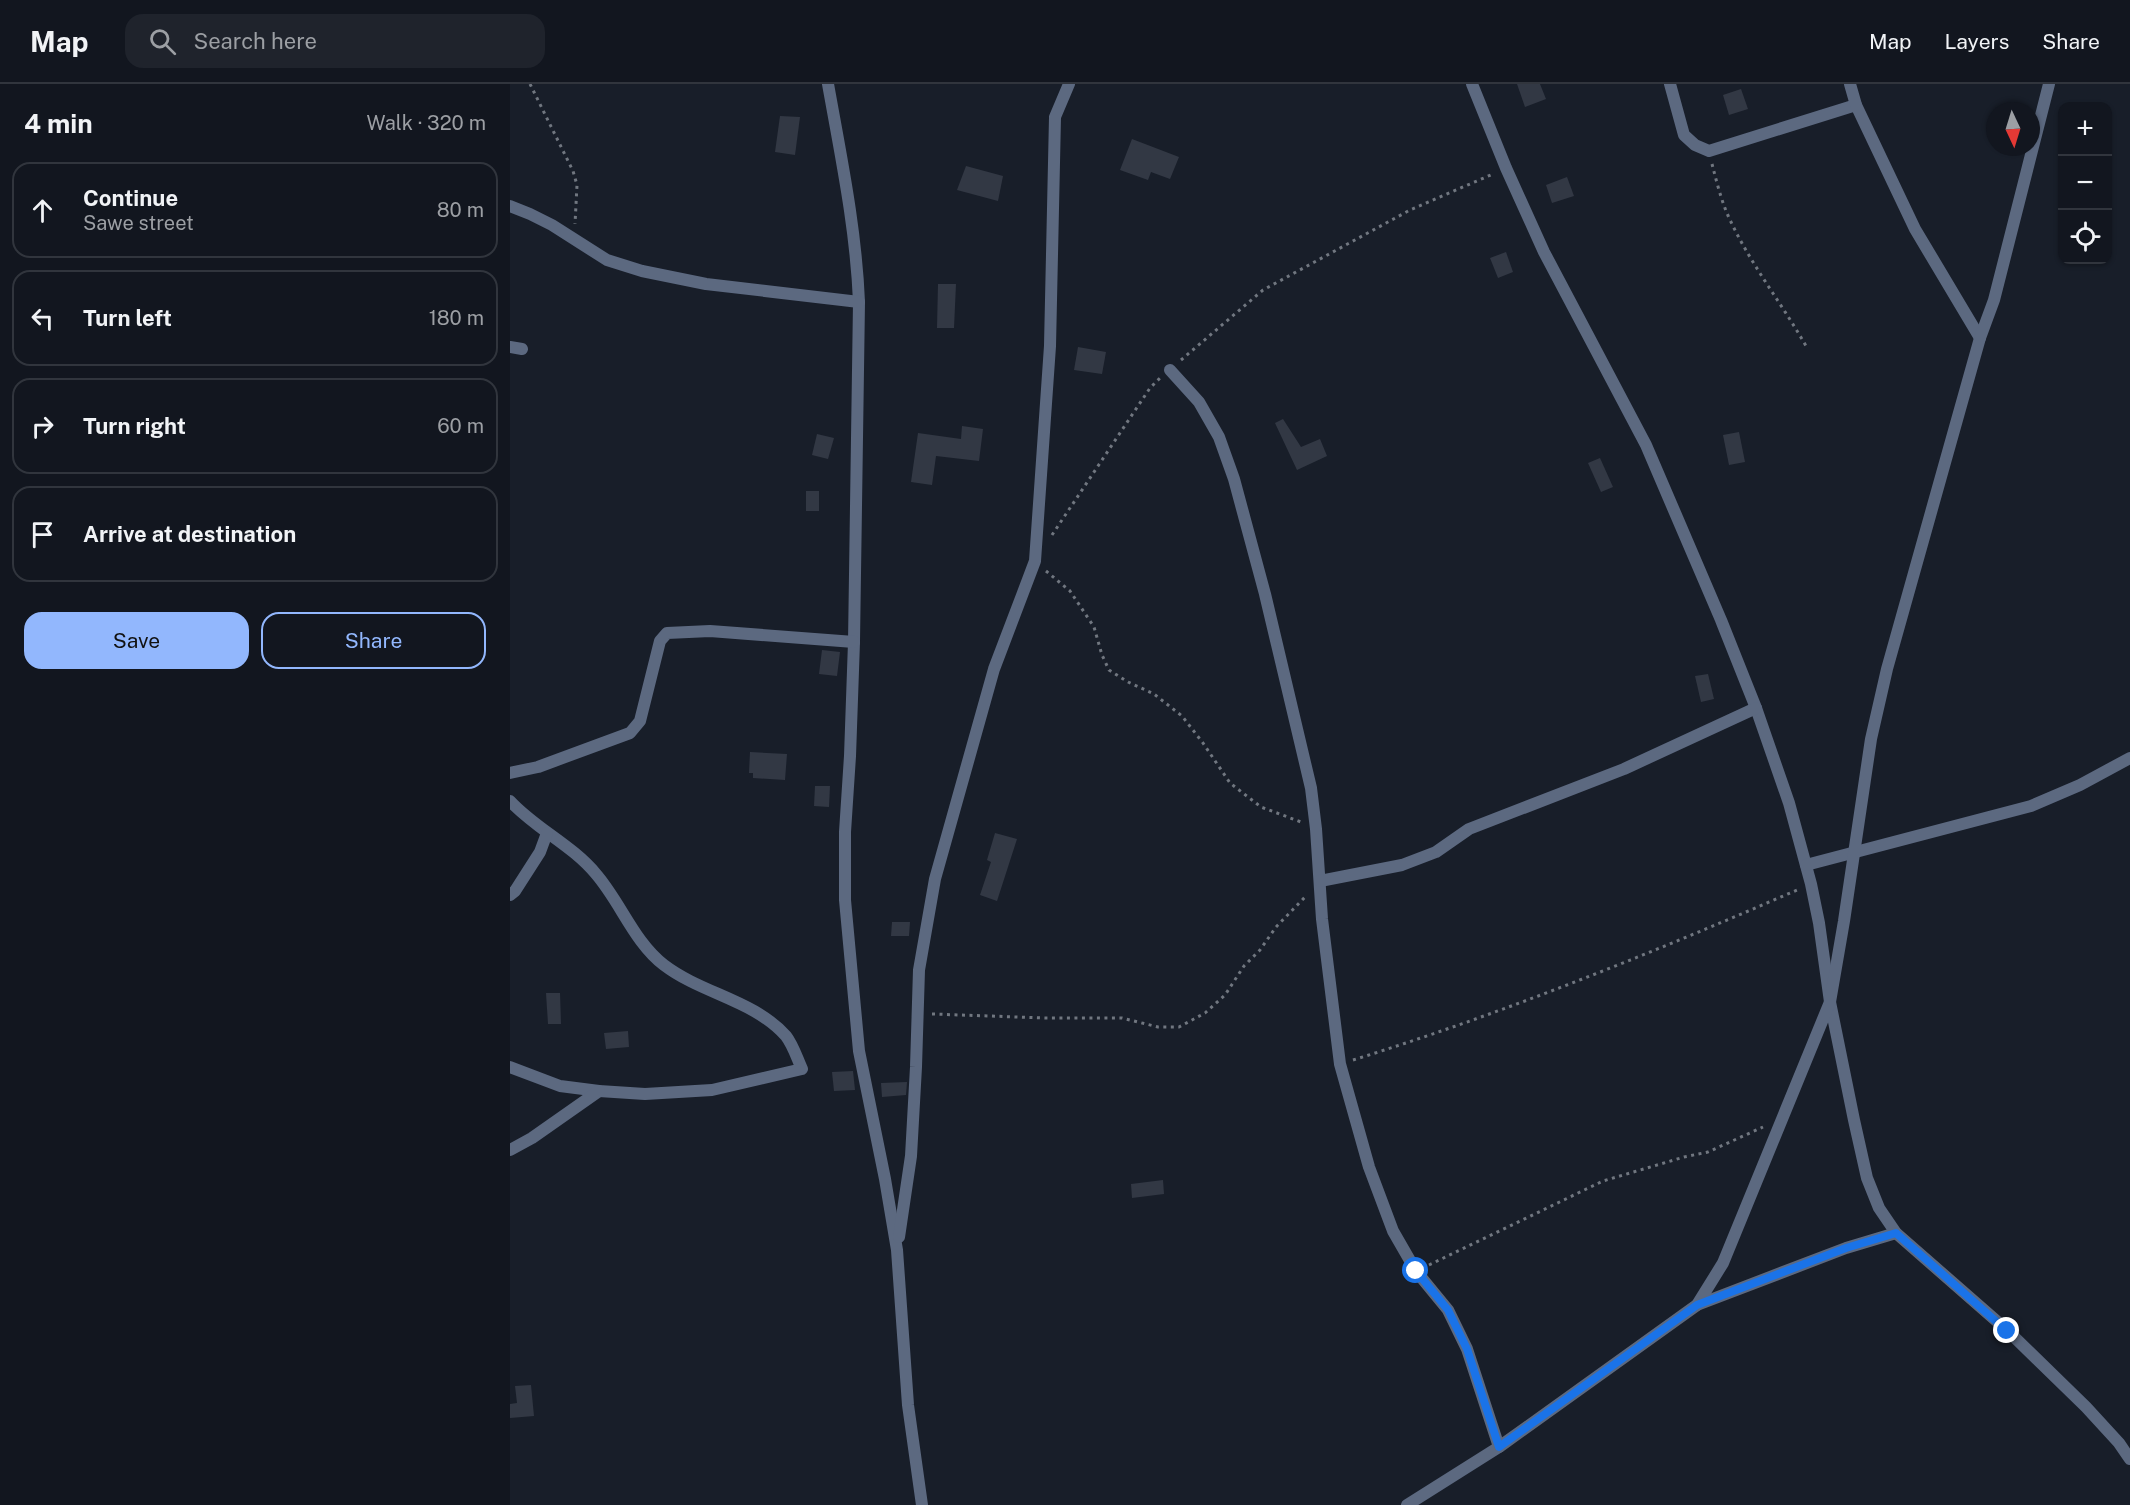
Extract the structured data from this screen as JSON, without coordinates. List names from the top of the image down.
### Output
{
  "north": "bottom",
  "page": {
    "header": "Map",
    "search": "Search here",
    "nav": ["Map", "Layers", "Share"],
    "heading": ["4 min", "Walk · 320 m"],
    "map_buttons": ["+", "−"],
    "list": [
      ["Continue", "Sawe street", "80 m"],
      ["Turn left", "180 m"],
      ["Turn right", "60 m"],
      "Arrive at destination"
    ],
    "buttons": ["Save", "Share"]
  }
}
